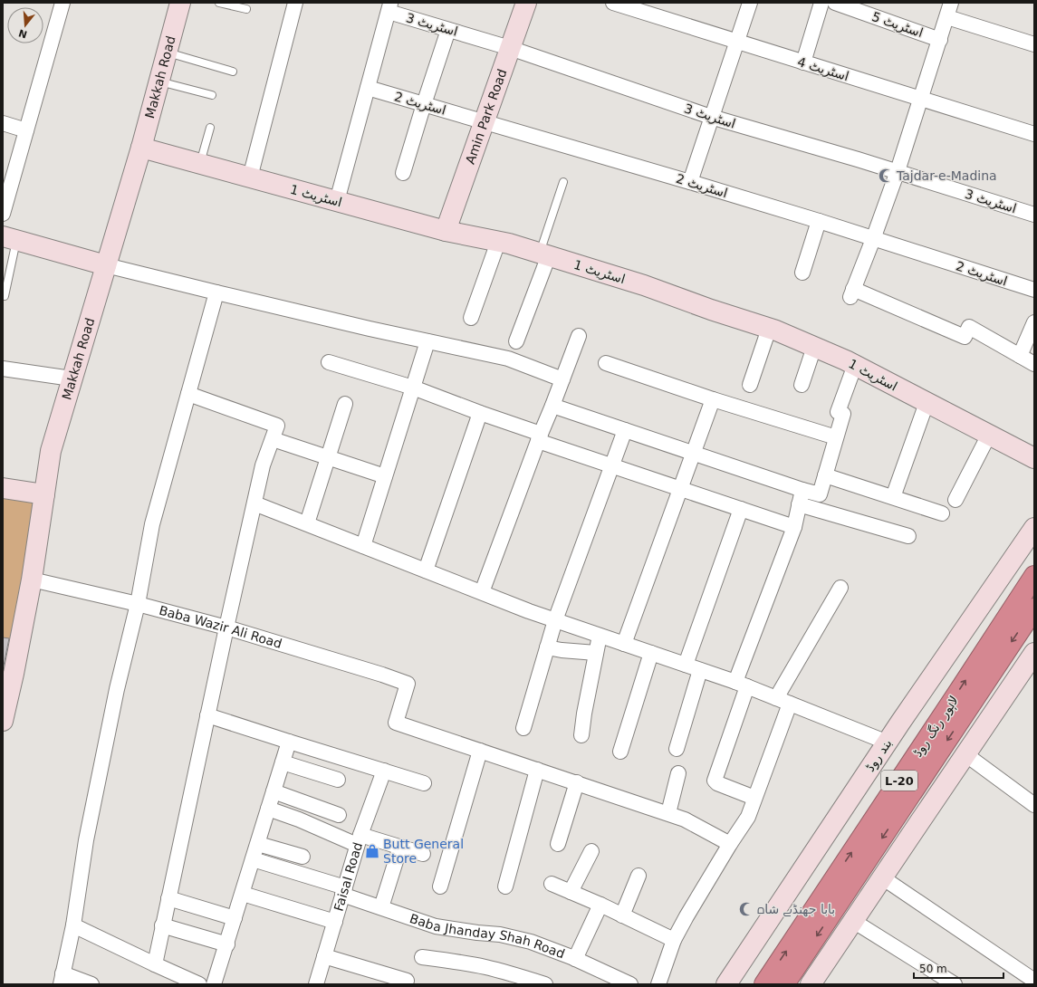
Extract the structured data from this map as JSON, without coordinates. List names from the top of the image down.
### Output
{
  "streets": {
    "highway": ["لاہور رنگ روڈ", "L-20"],
    "street": [
      "اسٹریٹ 3",
      "اسٹریٹ 5",
      "اسٹریٹ 4",
      "Makkah Road",
      "اسٹریٹ 2",
      "Amin Park Road",
      "اسٹریٹ 1",
      "Baba Wazir Ali Road",
      "بند روڈ",
      "Faisal Road",
      "Baba Jhanday Shah Road"
    ]
  },
  "crossings": [
    ["اسٹریٹ 3", "Amin Park Road"],
    ["Makkah Road", "اسٹریٹ 1"],
    ["Makkah Road", "Baba Wazir Ali Road"],
    ["اسٹریٹ 2", "Amin Park Road"],
    ["Amin Park Road", "اسٹریٹ 1"],
    ["Faisal Road", "Baba Jhanday Shah Road"]
  ],
  "places": {
    "mosque": ["Tajdar-e-Madina", "بابا جھنڈے شاہ"],
    "shop": ["Butt General Store"]
  },
  "scale_bar": "50 m",
  "north": "bottom"
}
